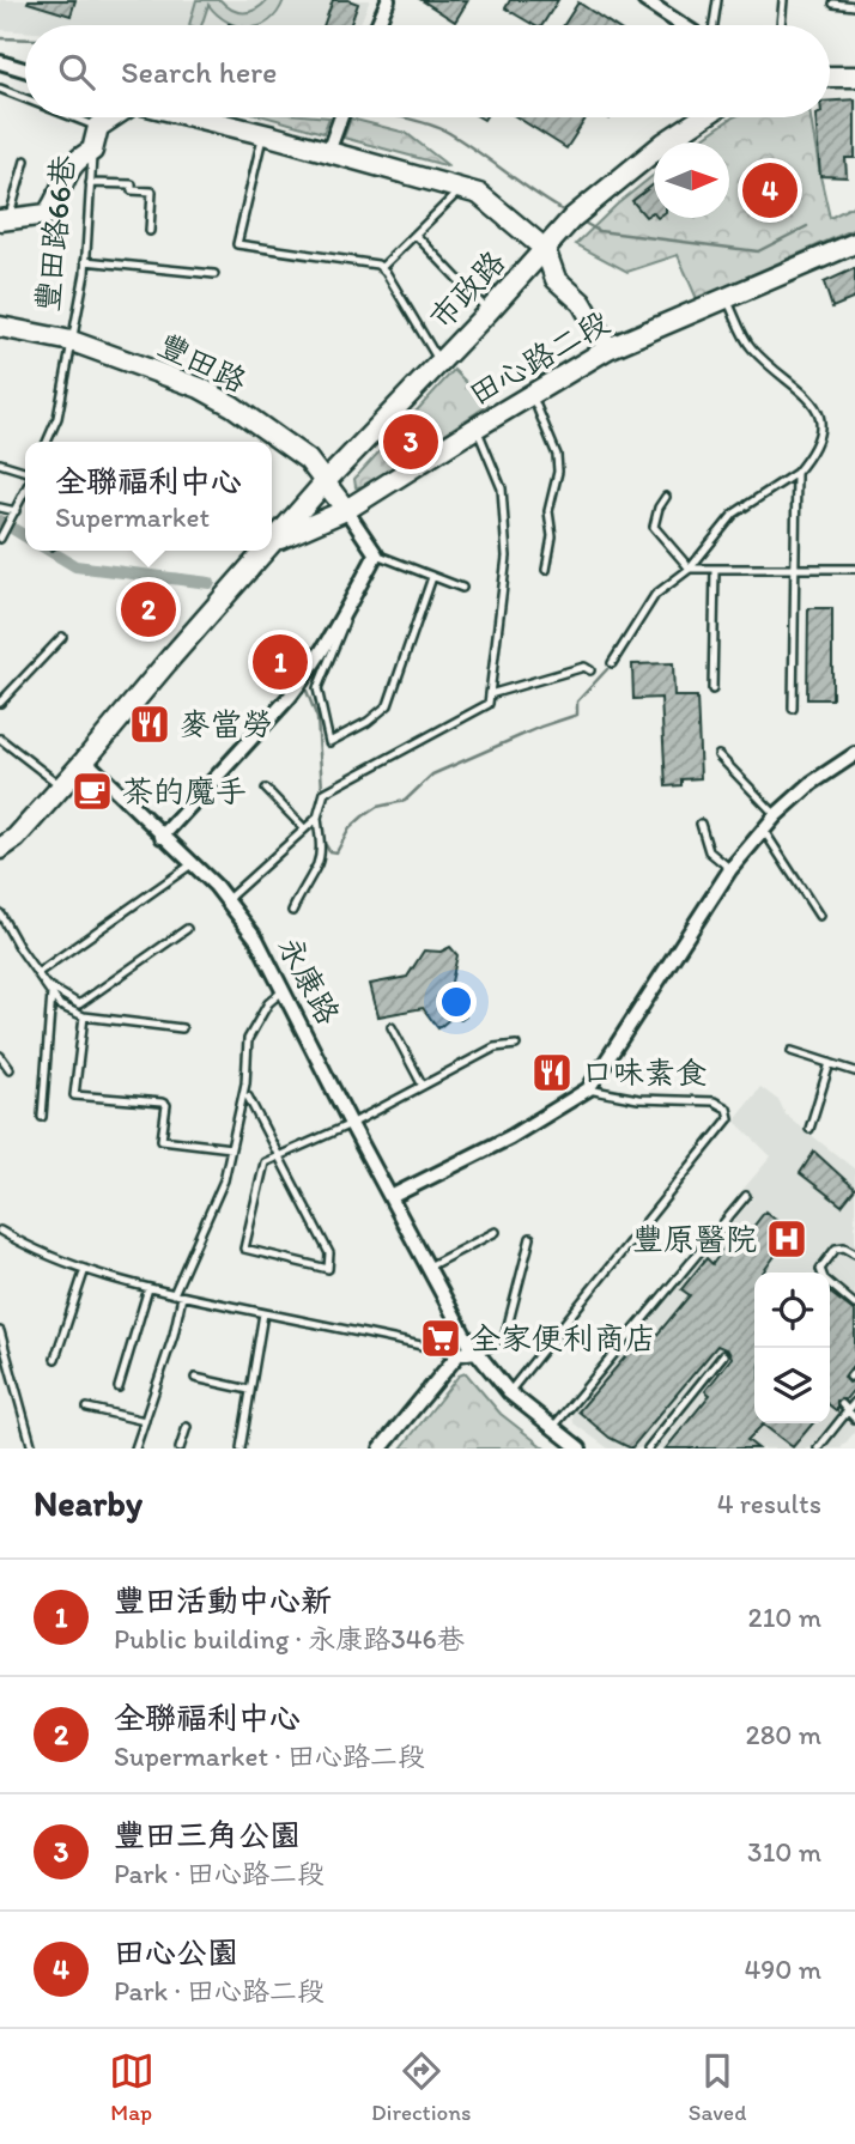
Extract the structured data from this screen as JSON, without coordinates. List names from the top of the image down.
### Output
{
  "streets": {
    "street": [
      "豐田路66巷",
      "市政路",
      "田心路二段",
      "豐田路",
      "永康路"
    ]
  },
  "crossings": [
    ["豐田路66巷", "豐田路"],
    ["市政路", "豐田路"],
    ["田心路二段", "豐田路"],
    ["田心路二段", "永康路"]
  ],
  "places": {
    "restaurant": ["麥當勞", "口味素食"],
    "cafe": ["茶的魔手"],
    "hospital": ["豐原醫院"],
    "supermarket": ["全家便利商店"]
  },
  "north": "right",
  "page": {
    "search": "Search here",
    "pins": [
      "4",
      "3",
      "2",
      "1"
    ],
    "popup": ["全聯福利中心", "Supermarket"],
    "heading": ["Nearby", "4 results"],
    "list": [
      {
        "mark": "1",
        "name": "豐田活動中心新",
        "note": "Public building · 永康路346巷",
        "value": "210 m"
      },
      {
        "mark": "2",
        "name": "全聯福利中心",
        "note": "Supermarket · 田心路二段",
        "value": "280 m"
      },
      {
        "mark": "3",
        "name": "豐田三角公園",
        "note": "Park · 田心路二段",
        "value": "310 m"
      },
      {
        "mark": "4",
        "name": "田心公園",
        "note": "Park · 田心路二段",
        "value": "490 m"
      }
    ],
    "nav": ["Map", "Directions", "Saved"]
  }
}
